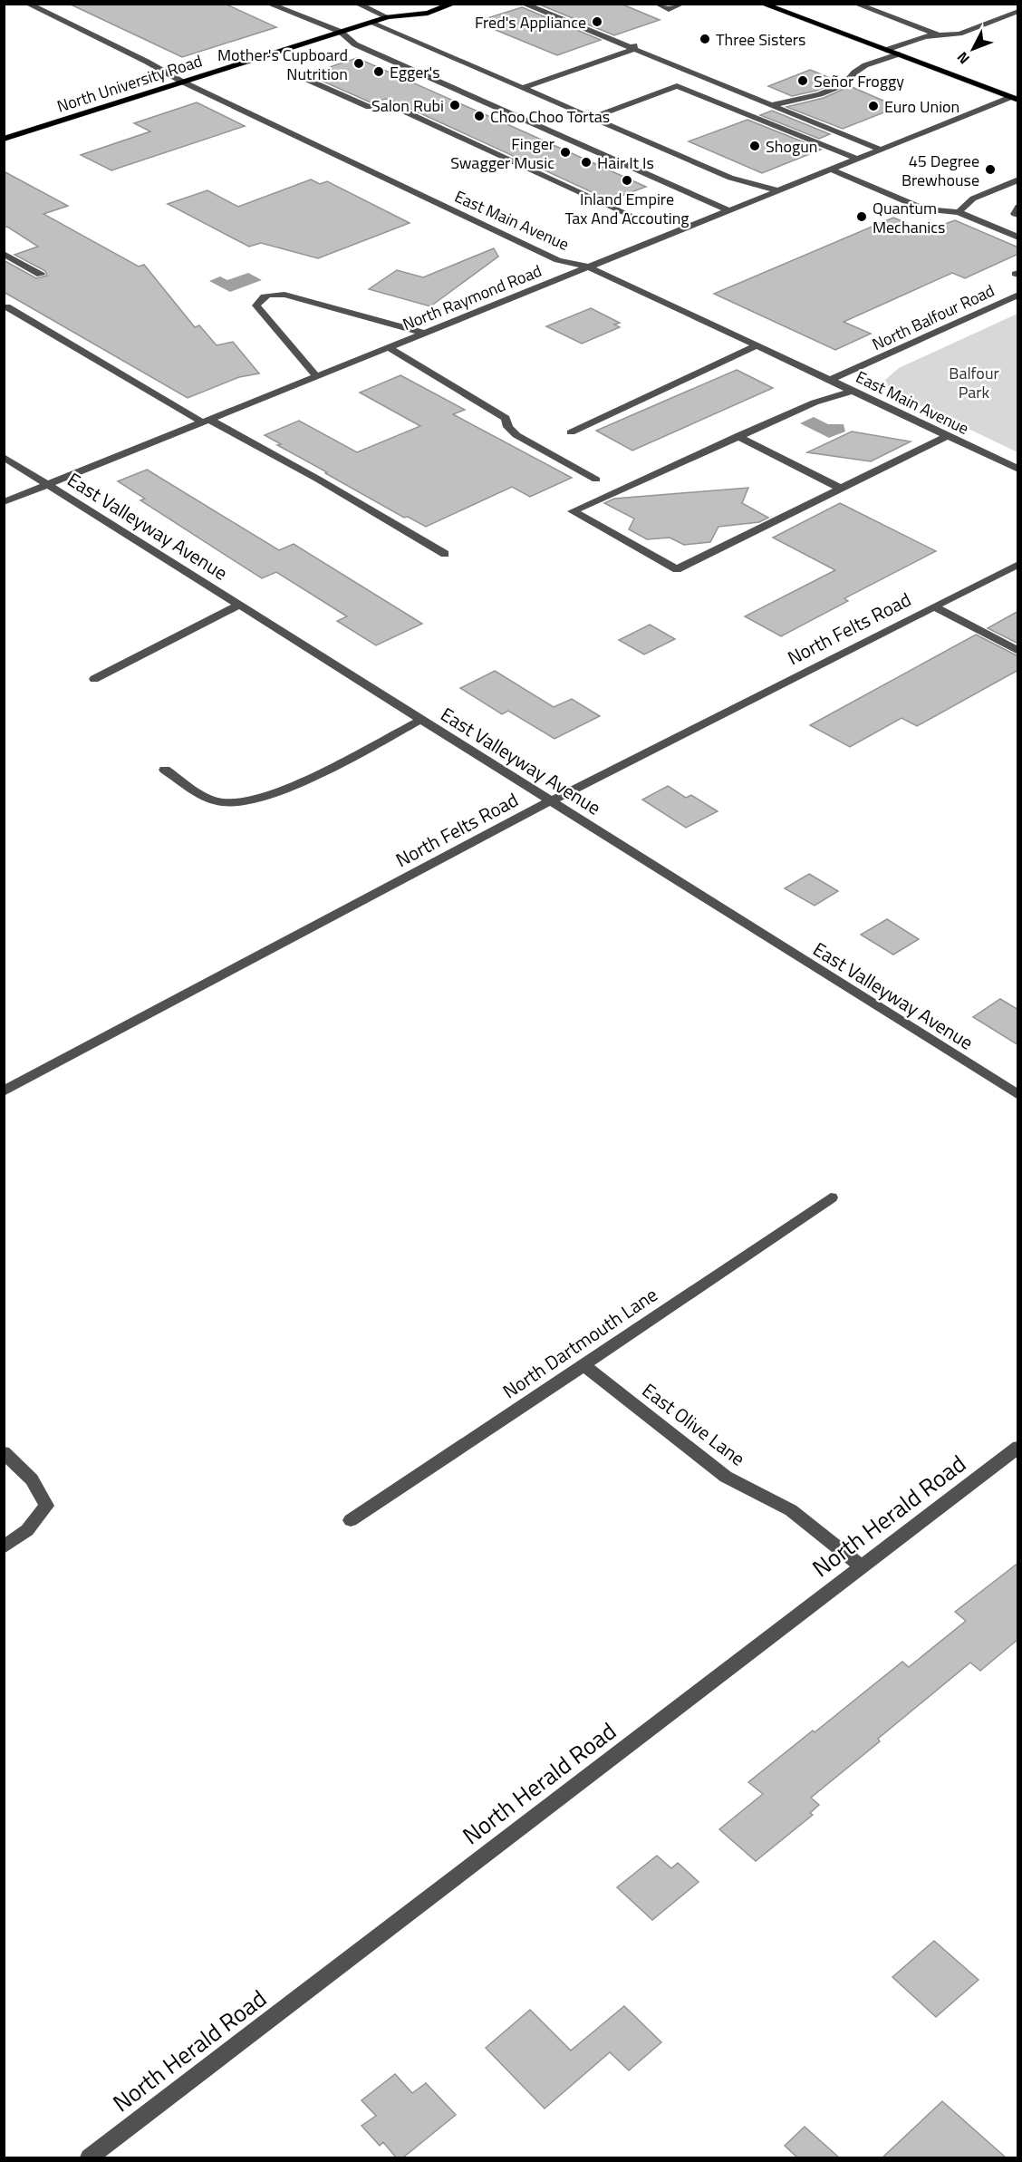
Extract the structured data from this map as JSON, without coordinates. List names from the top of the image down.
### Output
{
  "streets": {
    "main road": ["North University Road"],
    "street": [
      "East Main Avenue",
      "North Raymond Road",
      "North Balfour Road",
      "East Valleyway Avenue",
      "North Felts Road",
      "North Dartmouth Lane",
      "East Olive Lane",
      "North Herald Road"
    ]
  },
  "crossings": [
    ["North University Road", "East Main Avenue"],
    ["East Main Avenue", "North Raymond Road"],
    ["East Main Avenue", "North Balfour Road"],
    ["North Raymond Road", "East Valleyway Avenue"],
    ["East Valleyway Avenue", "North Felts Road"],
    ["North Dartmouth Lane", "East Olive Lane"],
    ["East Olive Lane", "North Herald Road"]
  ],
  "parks": ["Balfour Park"],
  "places": [
    "Fred's Appliance",
    "Three Sisters",
    "Mother's Cupboard Nutrition",
    "Egger's",
    "Señor Froggy",
    "Salon Rubi",
    "Euro Union",
    "Choo Choo Tortas",
    "Shogun",
    "Finger Swagger Music",
    "Hair It Is",
    "45 Degree Brewhouse",
    "Inland Empire Tax And Accouting",
    "Quantum Mechanics"
  ],
  "north": "bottom left"
}
